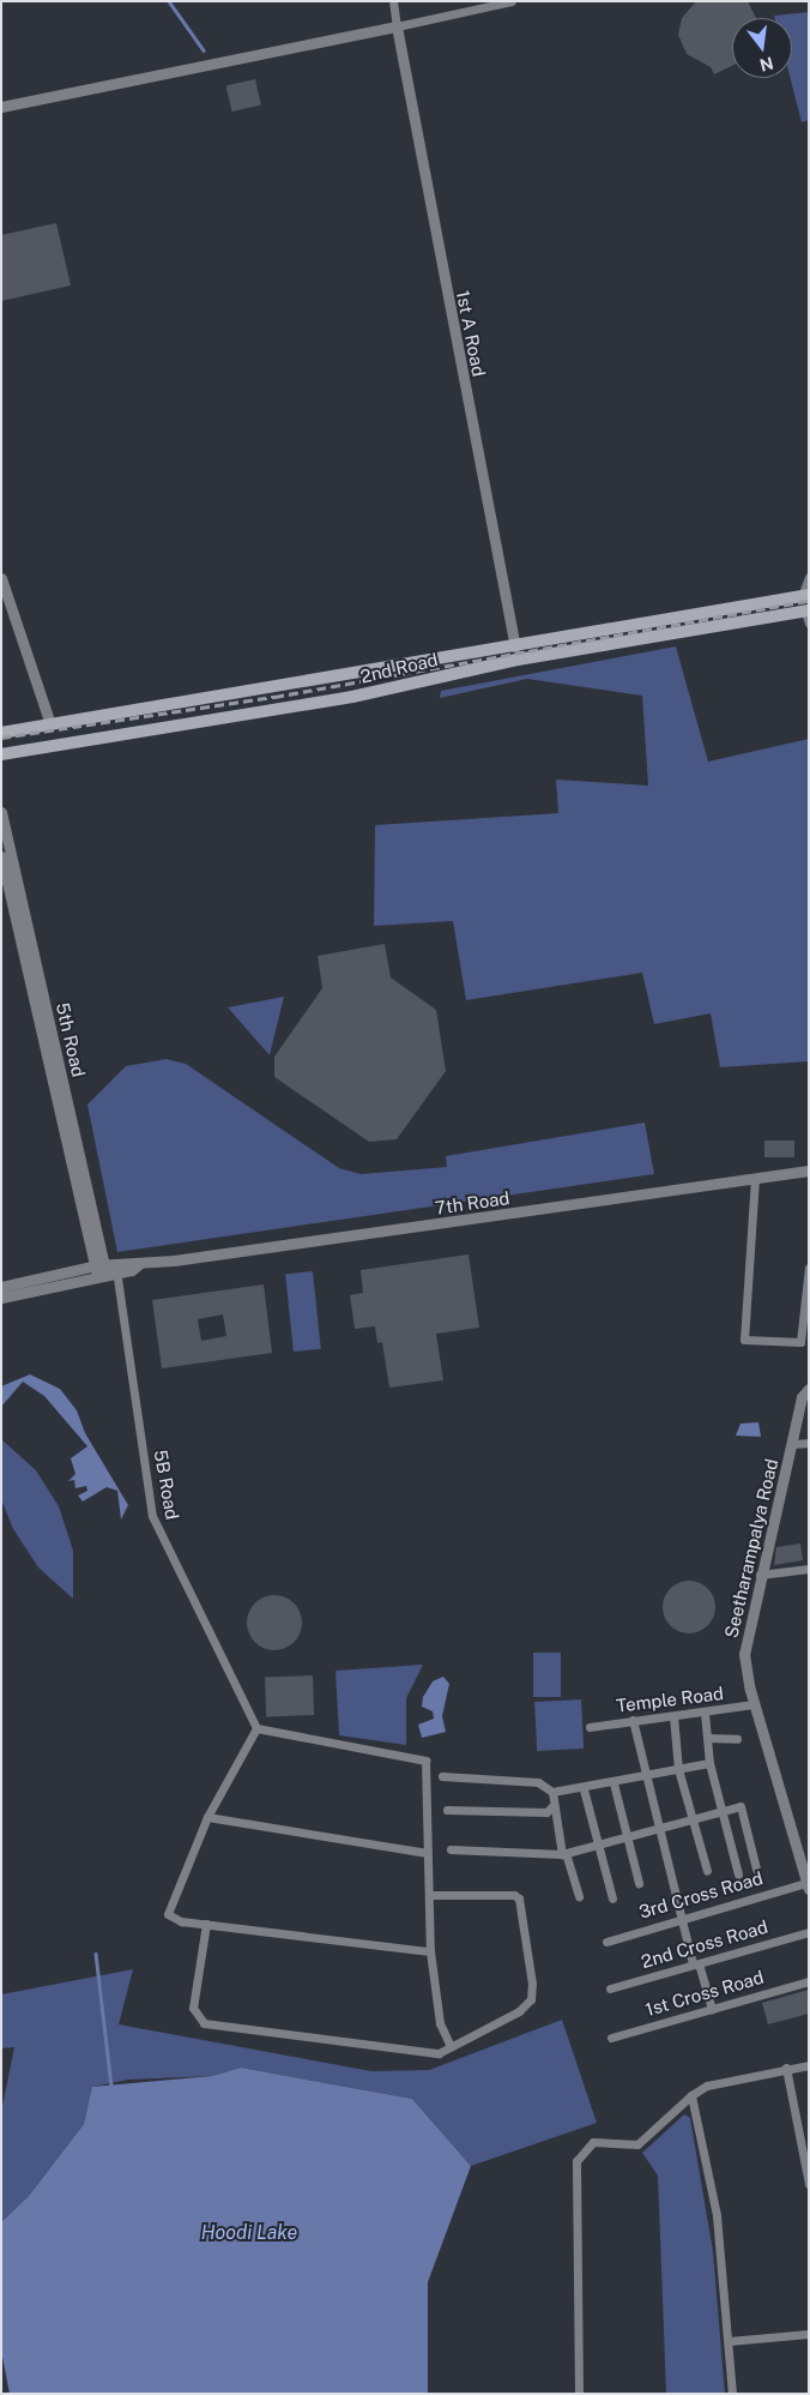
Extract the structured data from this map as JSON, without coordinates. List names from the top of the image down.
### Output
{
  "streets": {
    "main road": ["2nd Road"],
    "street": [
      "1st A Road",
      "5th Road",
      "7th Road",
      "5B Road",
      "Seetharampalya Road",
      "Temple Road",
      "3rd Cross Road",
      "2nd Cross Road",
      "1st Cross Road"
    ]
  },
  "crossings": [
    ["1st A Road", "2nd Road"],
    ["5th Road", "7th Road"],
    ["5th Road", "5B Road"],
    ["7th Road", "5B Road"],
    ["Seetharampalya Road", "Temple Road"],
    ["Seetharampalya Road", "3rd Cross Road"]
  ],
  "water": ["Hoodi Lake"],
  "north": "bottom"
}
